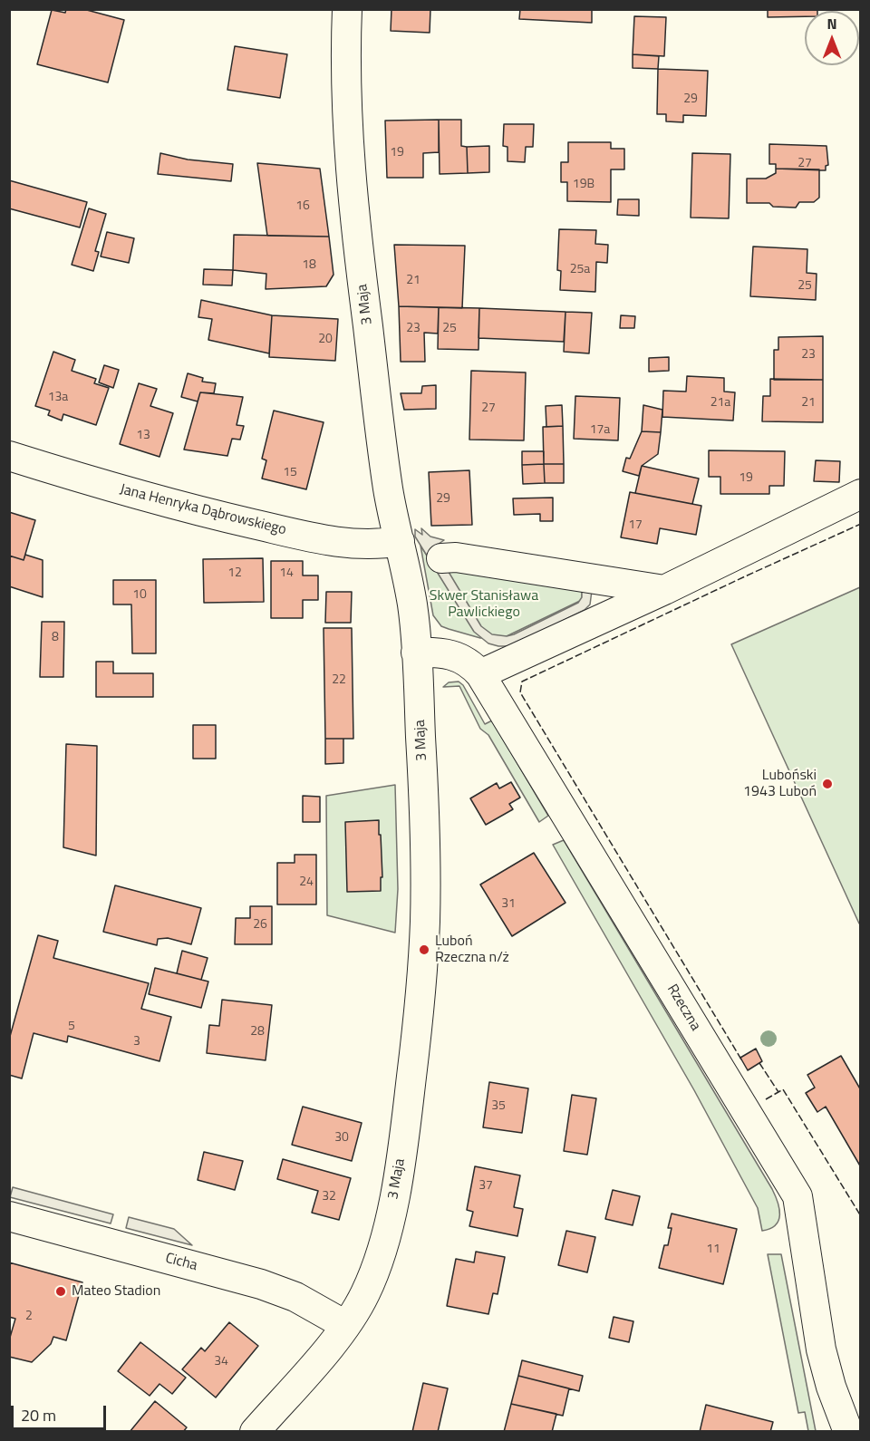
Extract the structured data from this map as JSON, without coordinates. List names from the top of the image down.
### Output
{
  "streets": {
    "street": [
      "3 Maja",
      "Jana Henryka Dąbrowskiego",
      "Rzeczna",
      "Cicha"
    ]
  },
  "crossings": [
    ["3 Maja", "Jana Henryka Dąbrowskiego"],
    ["3 Maja", "Rzeczna"],
    ["3 Maja", "Cicha"]
  ],
  "parks": ["Skwer Stanisława Pawlickiego"],
  "places": ["Luboński 1943 Luboń", "Luboń Rzeczna n/ż", "Mateo Stadion"],
  "house_numbers": [
    "29",
    "19",
    "27",
    "19B",
    "16",
    "18",
    "25a",
    "21",
    "25",
    "23",
    "25",
    "20",
    "23",
    "13a",
    "21a",
    "21",
    "27",
    "17a",
    "13",
    "15",
    "19",
    "29",
    "17",
    "12",
    "14",
    "10",
    "8",
    "22",
    "24",
    "31",
    "26",
    "5",
    "28",
    "3",
    "35",
    "30",
    "37",
    "32",
    "11",
    "2",
    "34"
  ],
  "scale_bar": "20 m",
  "north": "top"
}
